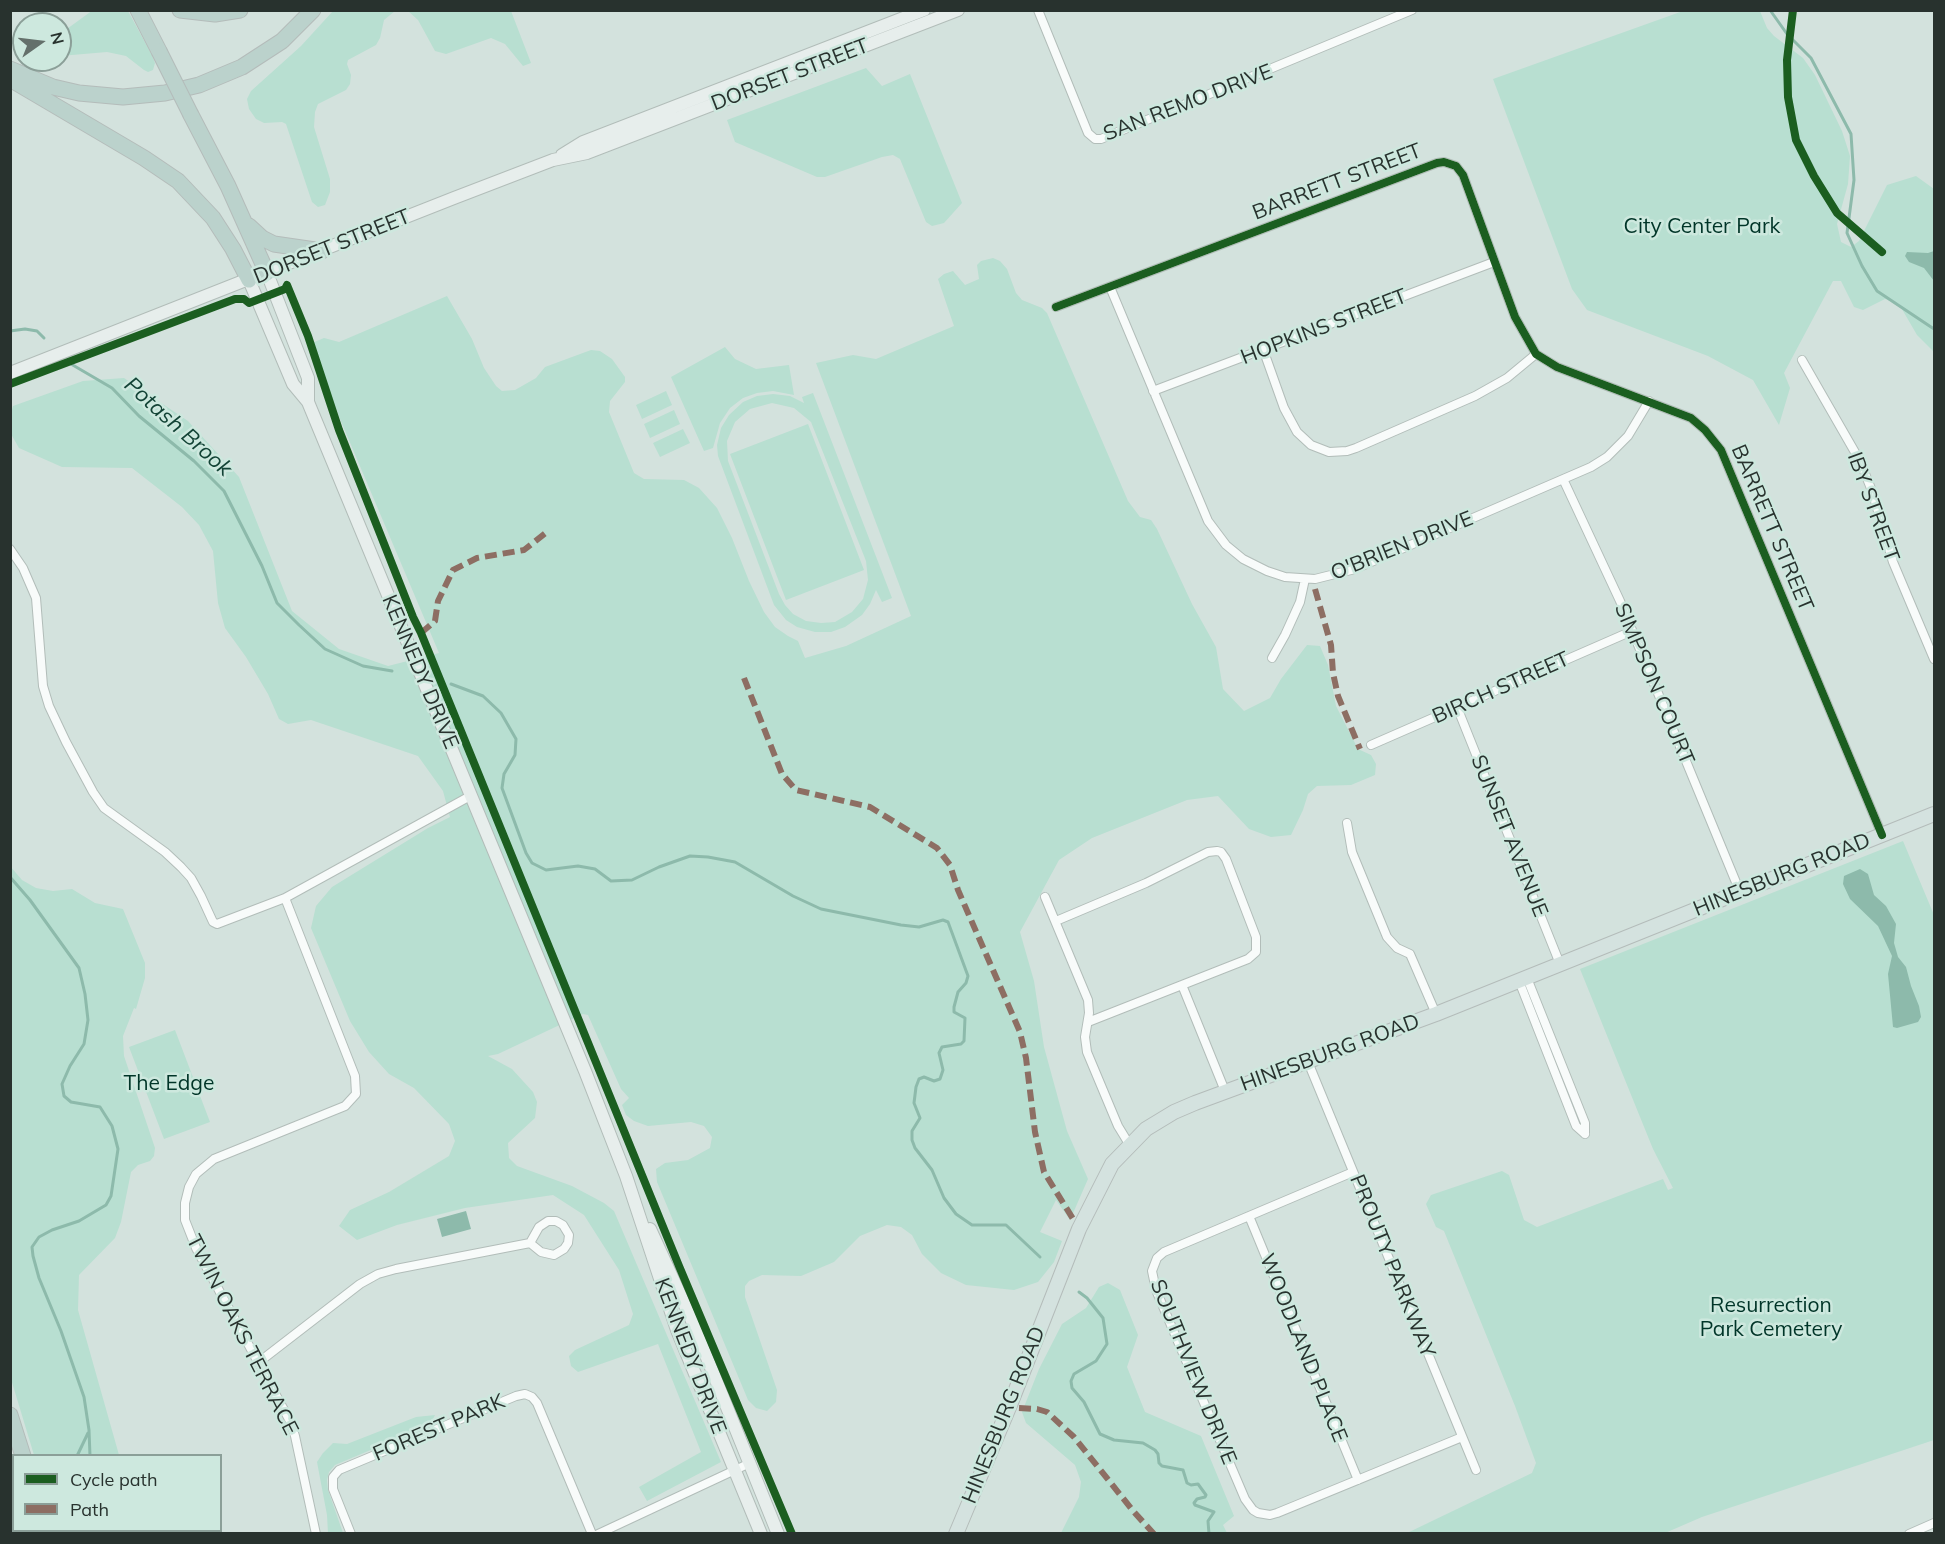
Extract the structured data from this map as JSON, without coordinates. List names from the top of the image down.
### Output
{
  "streets": {
    "main road": ["DORSET STREET", "KENNEDY DRIVE", "HINESBURG ROAD"],
    "street": [
      "SAN REMO DRIVE",
      "BARRETT STREET",
      "HOPKINS STREET",
      "IBY STREET",
      "O'BRIEN DRIVE",
      "SIMPSON COURT",
      "BIRCH STREET",
      "SUNSET AVENUE",
      "PROUTY PARKWAY",
      "TWIN OAKS TERRACE",
      "WOODLAND PLACE",
      "SOUTHVIEW DRIVE",
      "FOREST PARK"
    ]
  },
  "crossings": [
    ["DORSET STREET", "KENNEDY DRIVE"],
    ["BARRETT STREET", "HOPKINS STREET"],
    ["BARRETT STREET", "O'BRIEN DRIVE"],
    ["BARRETT STREET", "HINESBURG ROAD"],
    ["HOPKINS STREET", "O'BRIEN DRIVE"],
    ["O'BRIEN DRIVE", "SIMPSON COURT"],
    ["SIMPSON COURT", "BIRCH STREET"],
    ["SIMPSON COURT", "HINESBURG ROAD"],
    ["BIRCH STREET", "SUNSET AVENUE"],
    ["SUNSET AVENUE", "HINESBURG ROAD"],
    ["HINESBURG ROAD", "PROUTY PARKWAY"],
    ["PROUTY PARKWAY", "SOUTHVIEW DRIVE"],
    ["WOODLAND PLACE", "SOUTHVIEW DRIVE"]
  ],
  "water": ["Potash Brook"],
  "parks": ["City Center Park", "The Edge", "Resurrection Park Cemetery"],
  "legend": ["Cycle path", "Path"],
  "north": "right"
}
